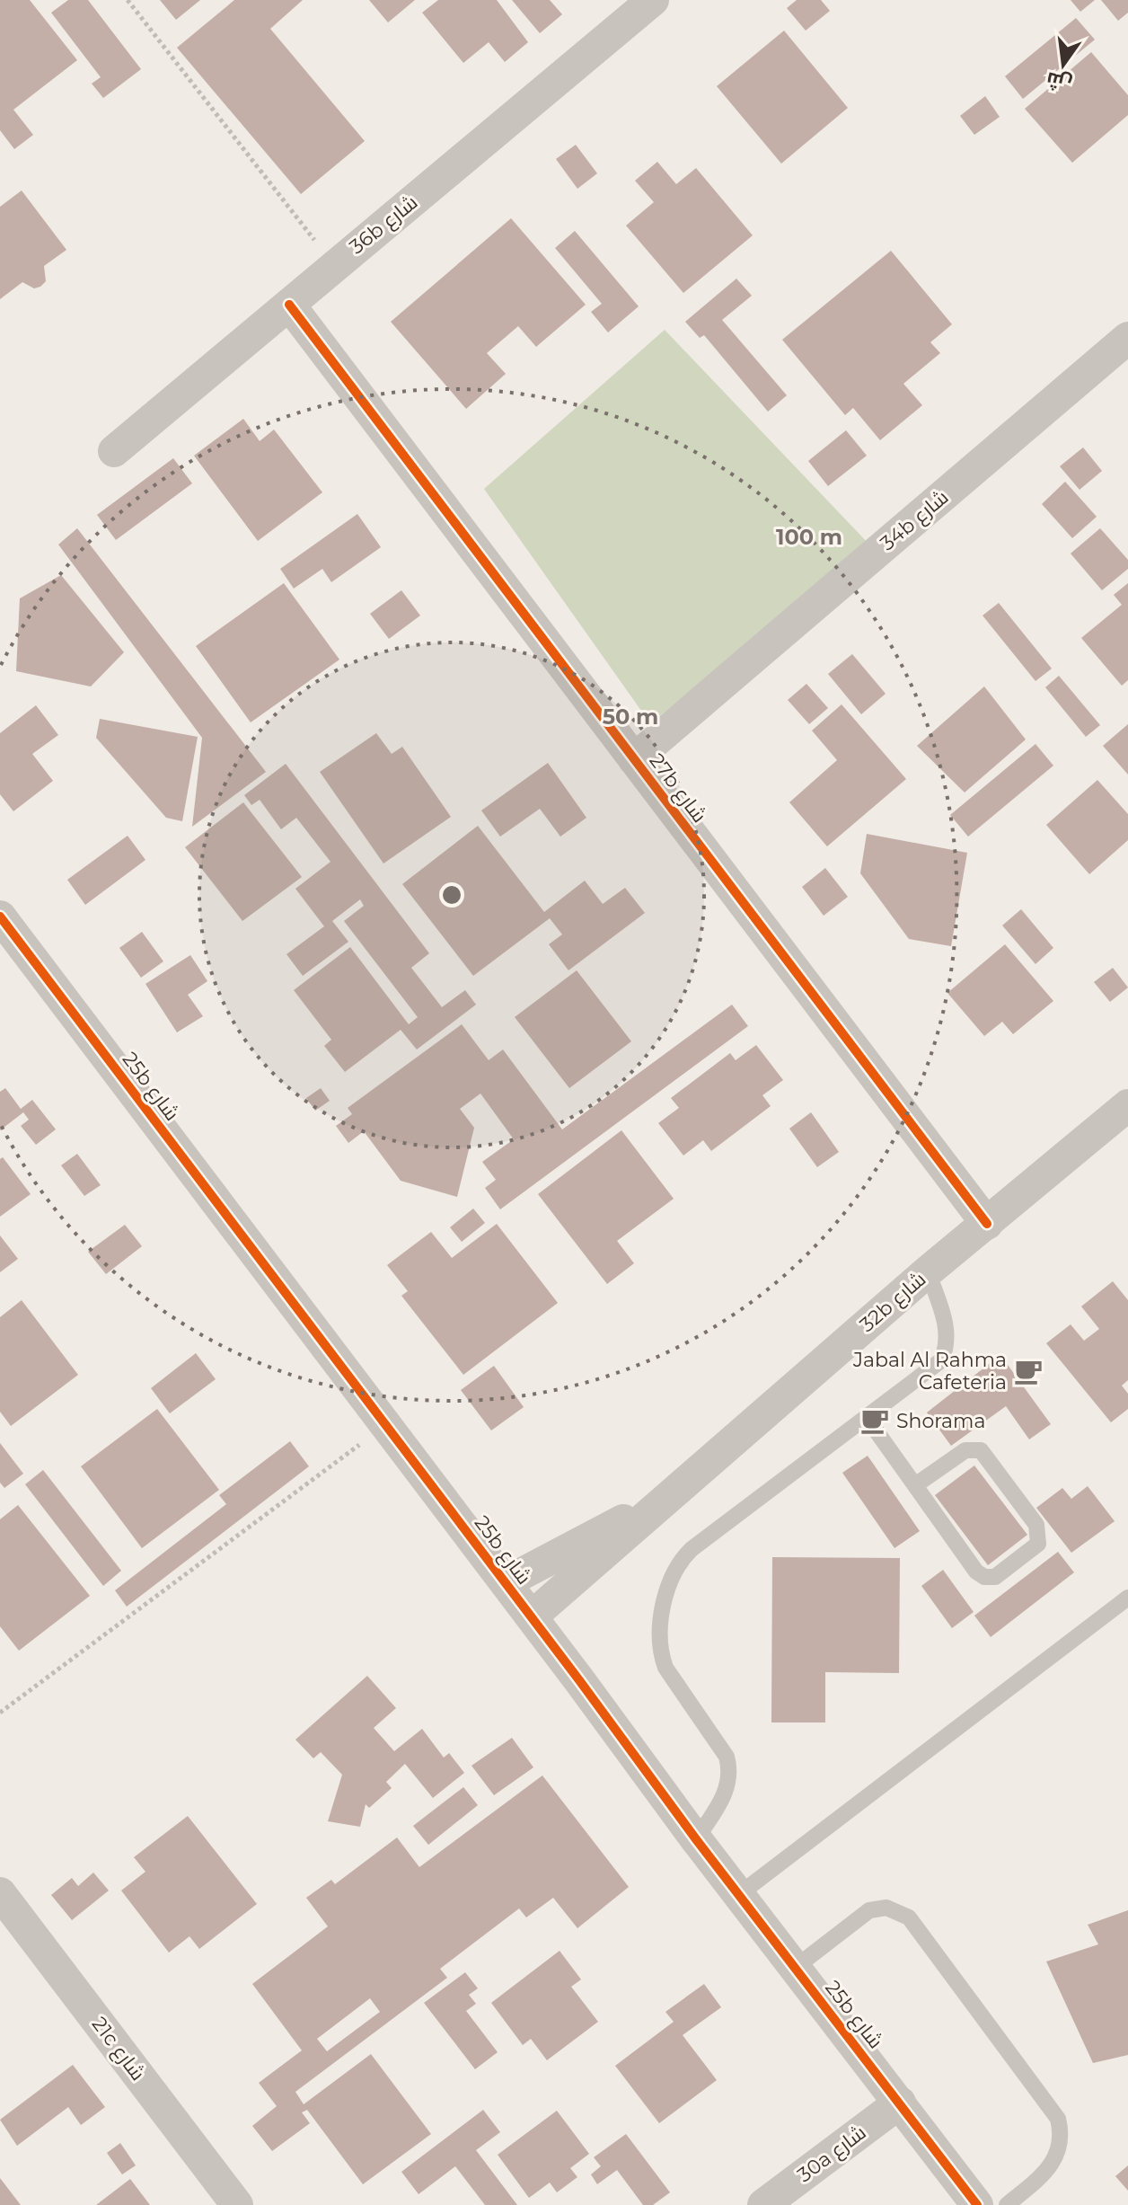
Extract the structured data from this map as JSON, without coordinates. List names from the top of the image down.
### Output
{
  "streets": {
    "street": [
      "36b شارع",
      "34b شارع",
      "27b شارع",
      "25b شارع",
      "32b شارع",
      "21c شارع",
      "30a شارع"
    ]
  },
  "crossings": [
    ["36b شارع", "27b شارع"],
    ["34b شارع", "27b شارع"],
    ["27b شارع", "32b شارع"],
    ["25b شارع", "32b شارع"],
    ["25b شارع", "30a شارع"]
  ],
  "places": {
    "cafe": ["Jabal Al Rahma Cafeteria", "Shorama"]
  },
  "north": "bottom",
  "rings": ["100 m", "50 m"]
}
